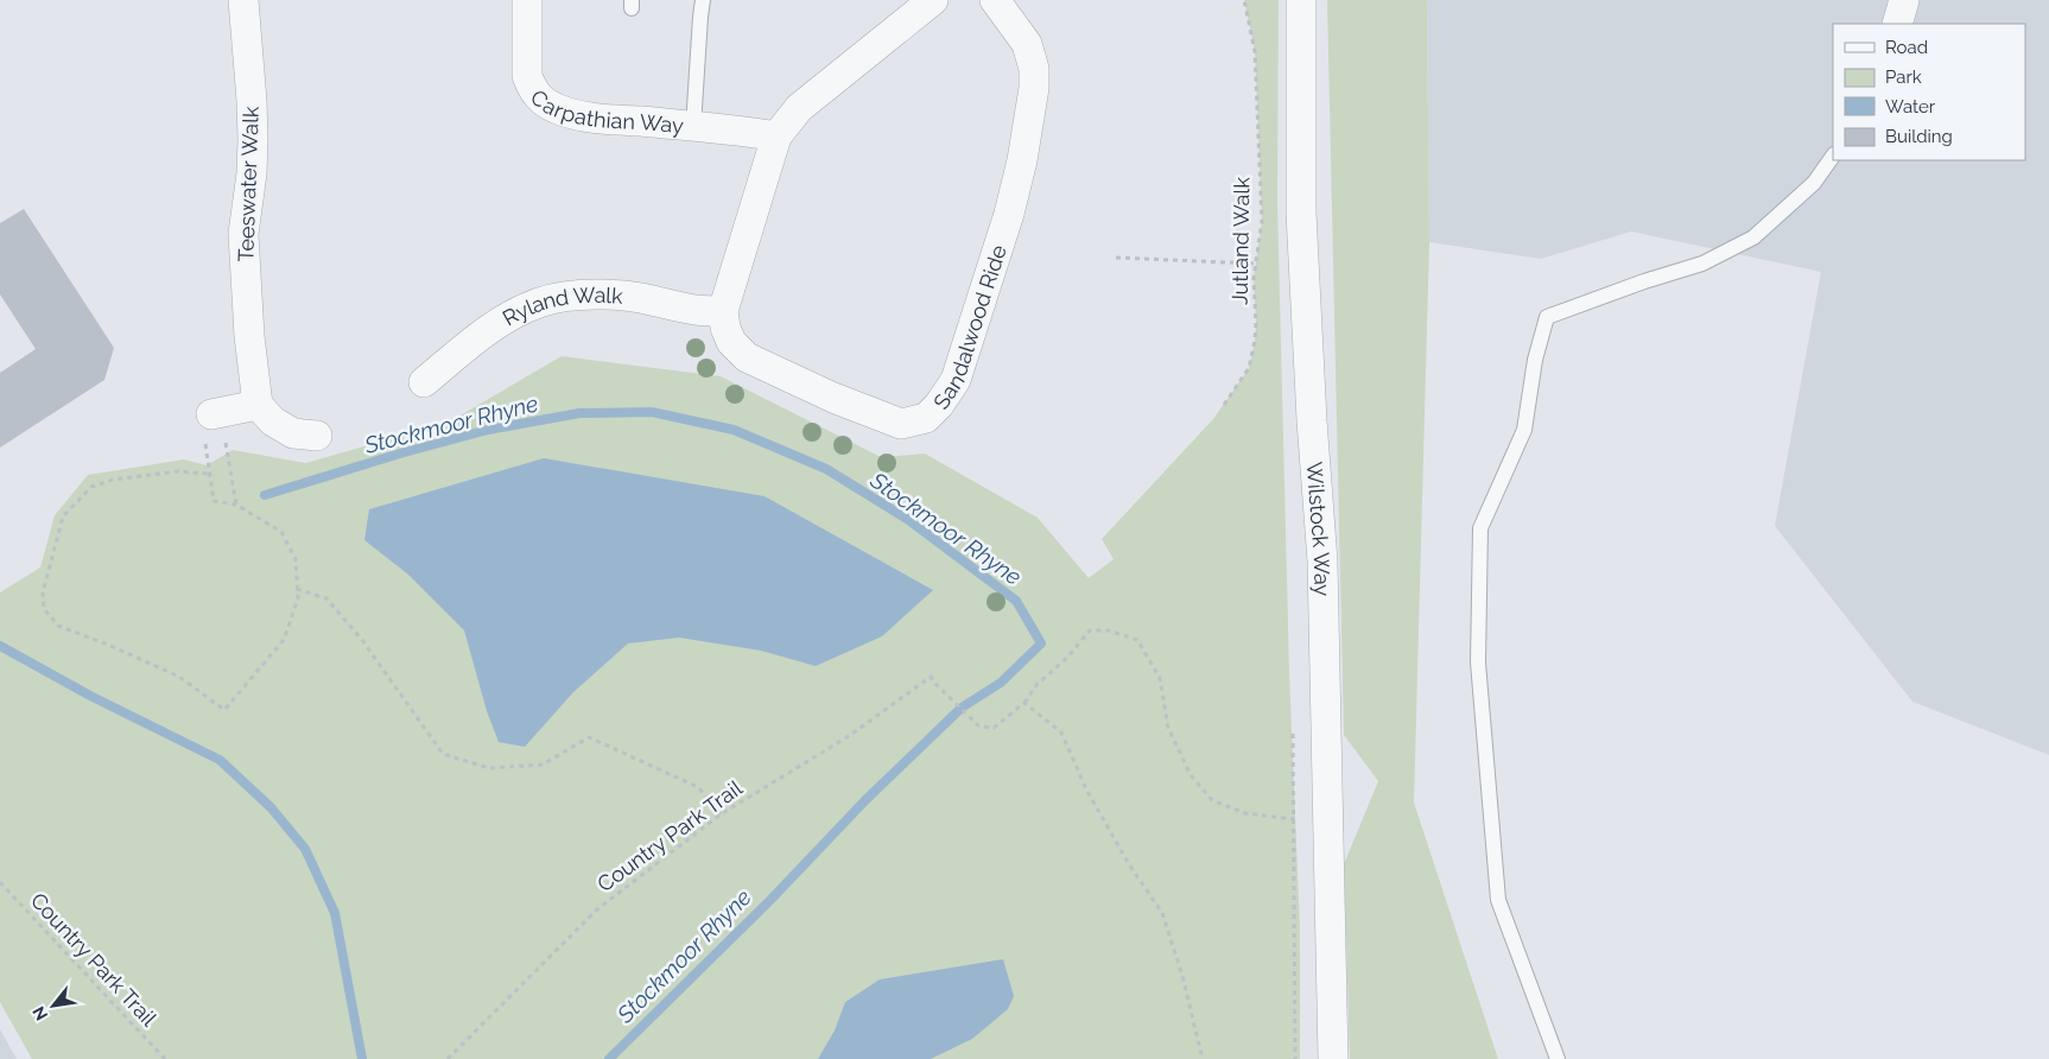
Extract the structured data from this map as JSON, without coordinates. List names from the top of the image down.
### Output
{
  "streets": {
    "street": [
      "Carpathian Way",
      "Teeswater Walk",
      "Ryland Walk",
      "Sandalwood Ride",
      "Wilstock Way"
    ],
    "path": ["Jutland Walk", "Country Park Trail"]
  },
  "crossings": [
    ["Ryland Walk", "Sandalwood Ride"]
  ],
  "water": ["Stockmoor Rhyne"],
  "legend": [
    "Road",
    "Park",
    "Water",
    "Building"
  ],
  "north": "bottom left"
}
